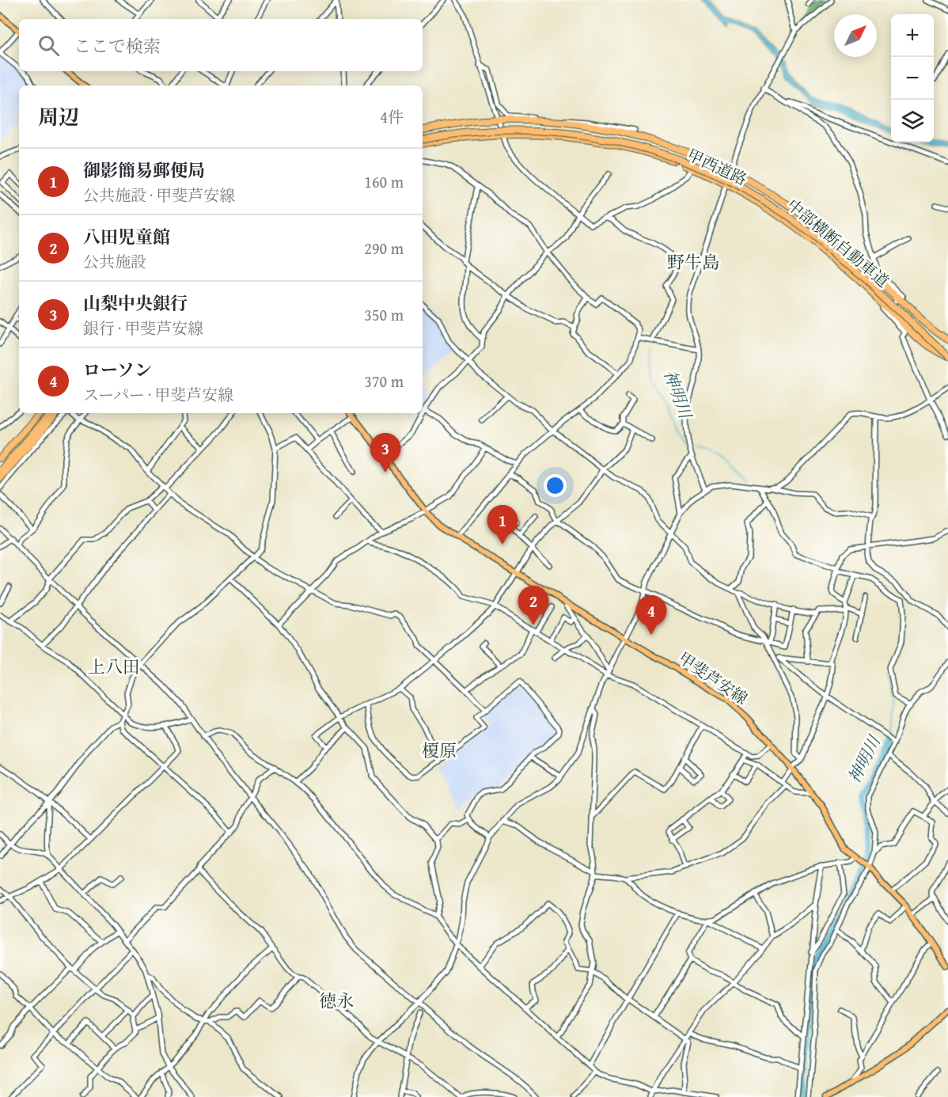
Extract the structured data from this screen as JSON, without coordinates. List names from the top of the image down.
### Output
{
  "streets": {
    "highway": ["甲西道路", "中部横断自動車道"],
    "main road": ["甲斐芦安線"]
  },
  "crossings": [
    ["甲西道路", "中部横断自動車道"]
  ],
  "districts": [
    "野牛島",
    "上八田",
    "榎原",
    "徳永"
  ],
  "water": ["神明川"],
  "north": "top right",
  "page": {
    "map_buttons": ["+", "−"],
    "search": "ここで検索",
    "heading": ["周辺", "4件"],
    "list": [
      {
        "mark": "1",
        "name": "御影簡易郵便局",
        "note": "公共施設 · 甲斐芦安線",
        "value": "160 m"
      },
      {
        "mark": "2",
        "name": "八田児童館",
        "note": "公共施設",
        "value": "290 m"
      },
      {
        "mark": "3",
        "name": "山梨中央銀行",
        "note": "銀行 · 甲斐芦安線",
        "value": "350 m"
      },
      {
        "mark": "4",
        "name": "ローソン",
        "note": "スーパー · 甲斐芦安線",
        "value": "370 m"
      }
    ],
    "pins": [
      "3",
      "1",
      "2",
      "4"
    ]
  }
}
